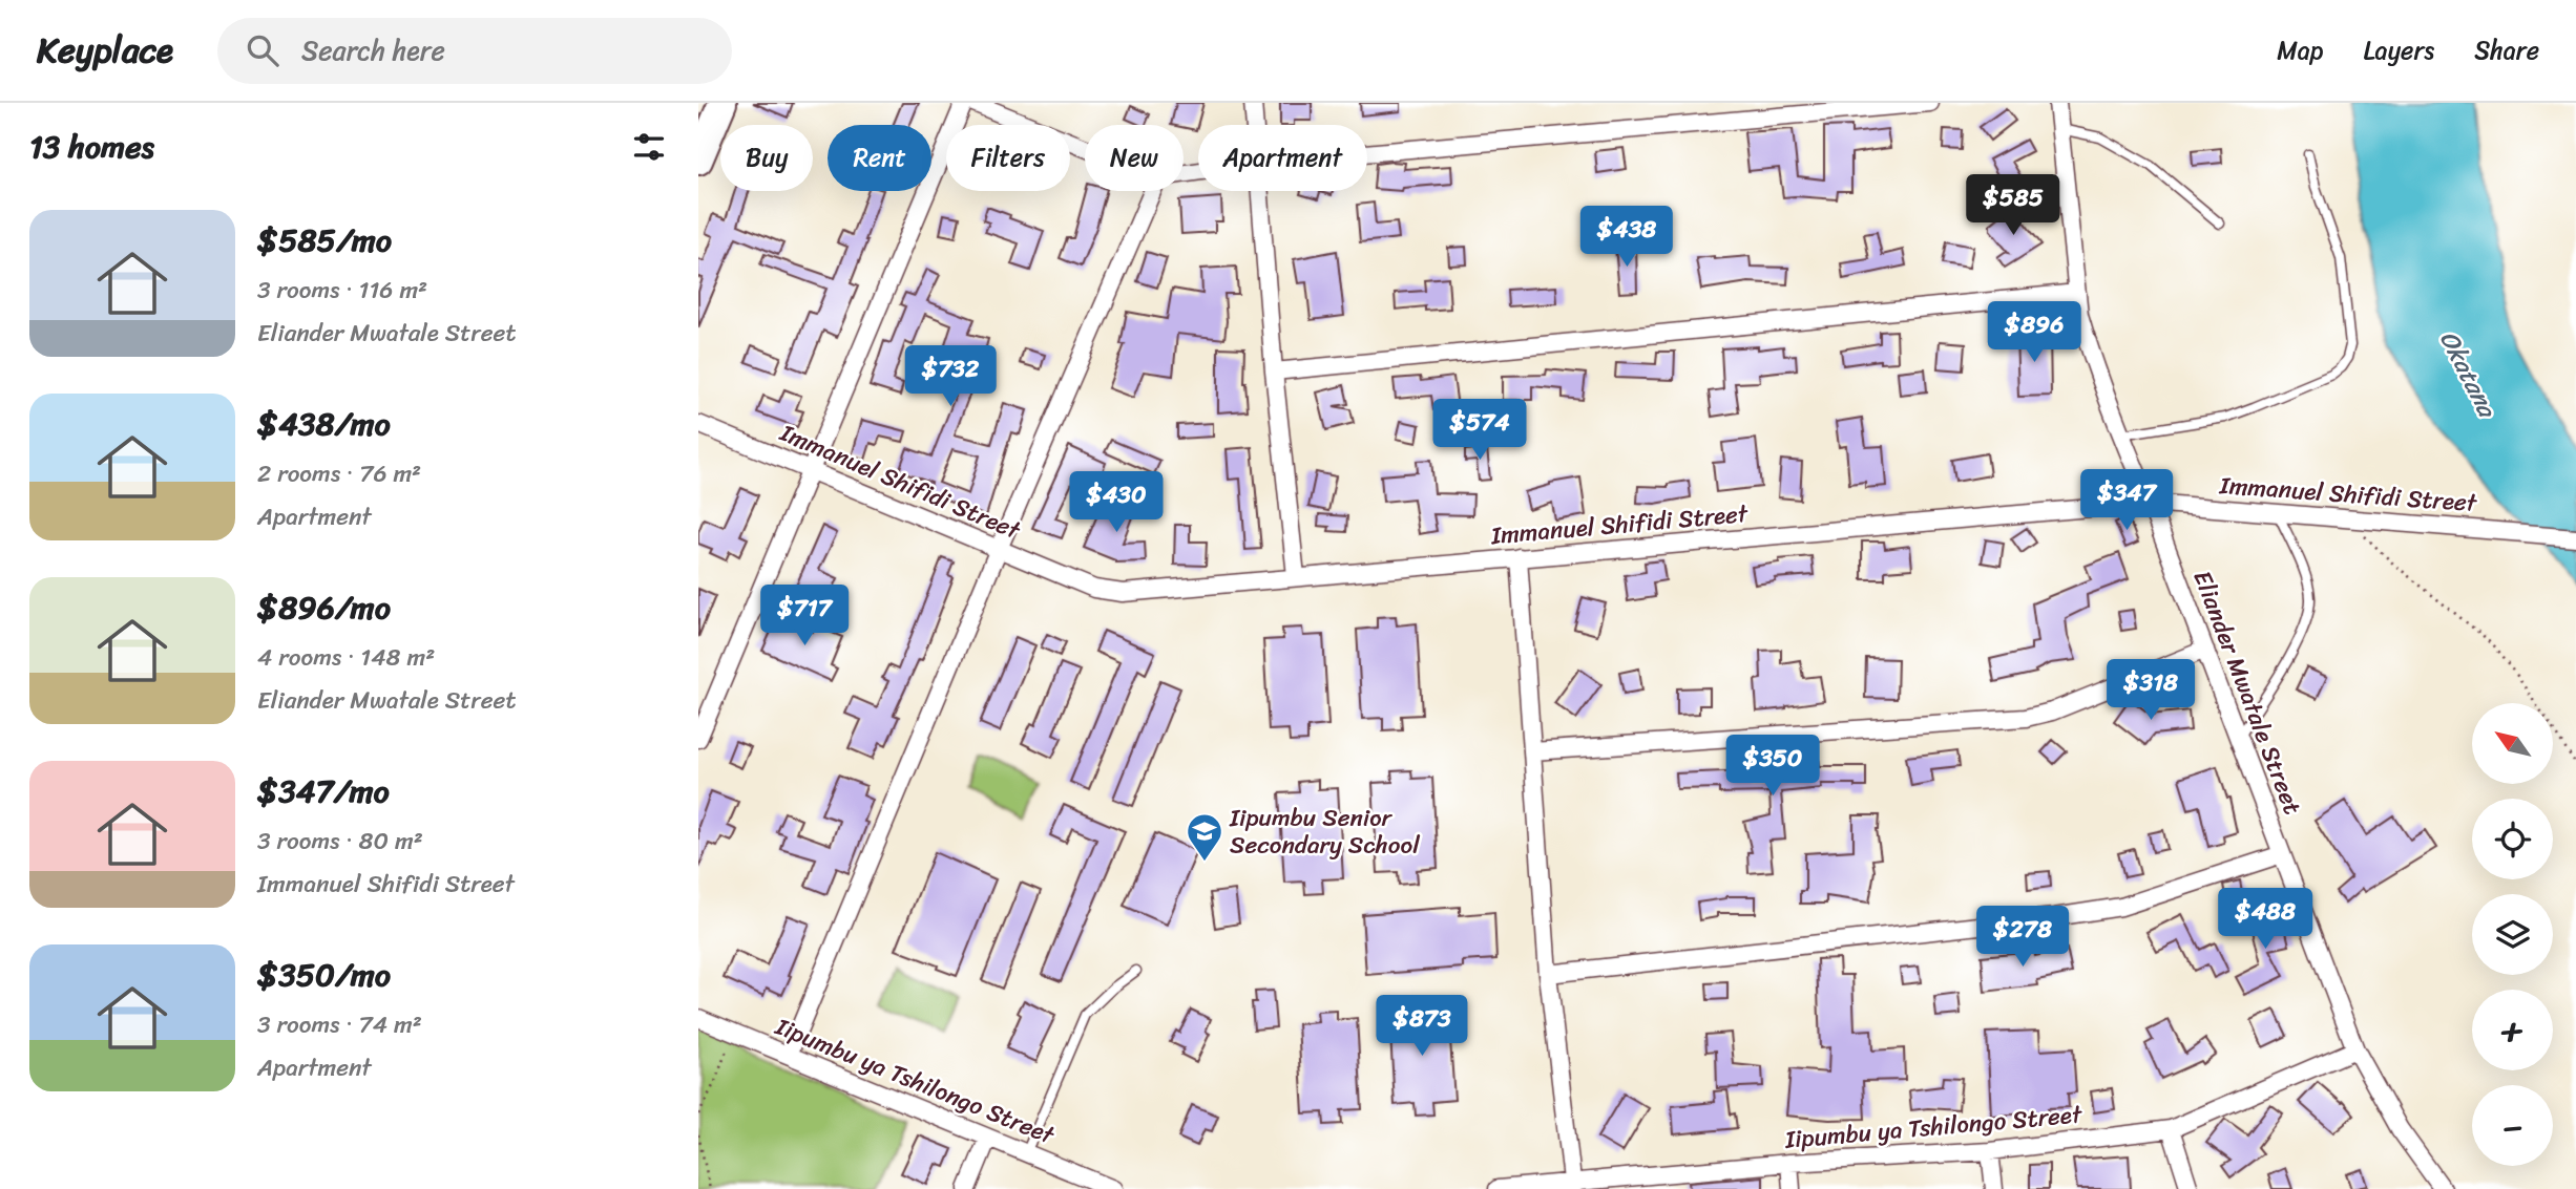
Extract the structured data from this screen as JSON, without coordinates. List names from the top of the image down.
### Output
{
  "streets": {
    "street": ["Immanuel Shifidi Street", "Eliander Mwatale Street", "Iipumbu ya Tshilongo Street"]
  },
  "crossings": [
    ["Immanuel Shifidi Street", "Eliander Mwatale Street"],
    ["Eliander Mwatale Street", "Iipumbu ya Tshilongo Street"]
  ],
  "water": ["Okatana"],
  "places": {
    "school or university": ["Iipumbu Senior Secondary School"]
  },
  "north": "top left",
  "page": {
    "header": "Keyplace",
    "search": "Search here",
    "nav": ["Map", "Layers", "Share"],
    "heading": "13 homes",
    "chip": [
      "Buy",
      "Rent",
      "Filters",
      "New",
      "Apartment"
    ],
    "price": [
      "$585",
      "$438",
      "$896",
      "$732",
      "$574",
      "$347",
      "$430",
      "$717",
      "$318",
      "$350",
      "$488",
      "$278",
      "$873"
    ],
    "list": [
      {
        "name": "$585/mo",
        "note": "3 rooms · 116 m² · Eliander Mwatale Street"
      },
      {
        "name": "$438/mo",
        "note": "2 rooms · 76 m² · Apartment"
      },
      {
        "name": "$896/mo",
        "note": "4 rooms · 148 m² · Eliander Mwatale Street"
      },
      {
        "name": "$347/mo",
        "note": "3 rooms · 80 m² · Immanuel Shifidi Street"
      },
      {
        "name": "$350/mo",
        "note": "3 rooms · 74 m² · Apartment"
      }
    ],
    "map_buttons": ["+", "−"]
  }
}
